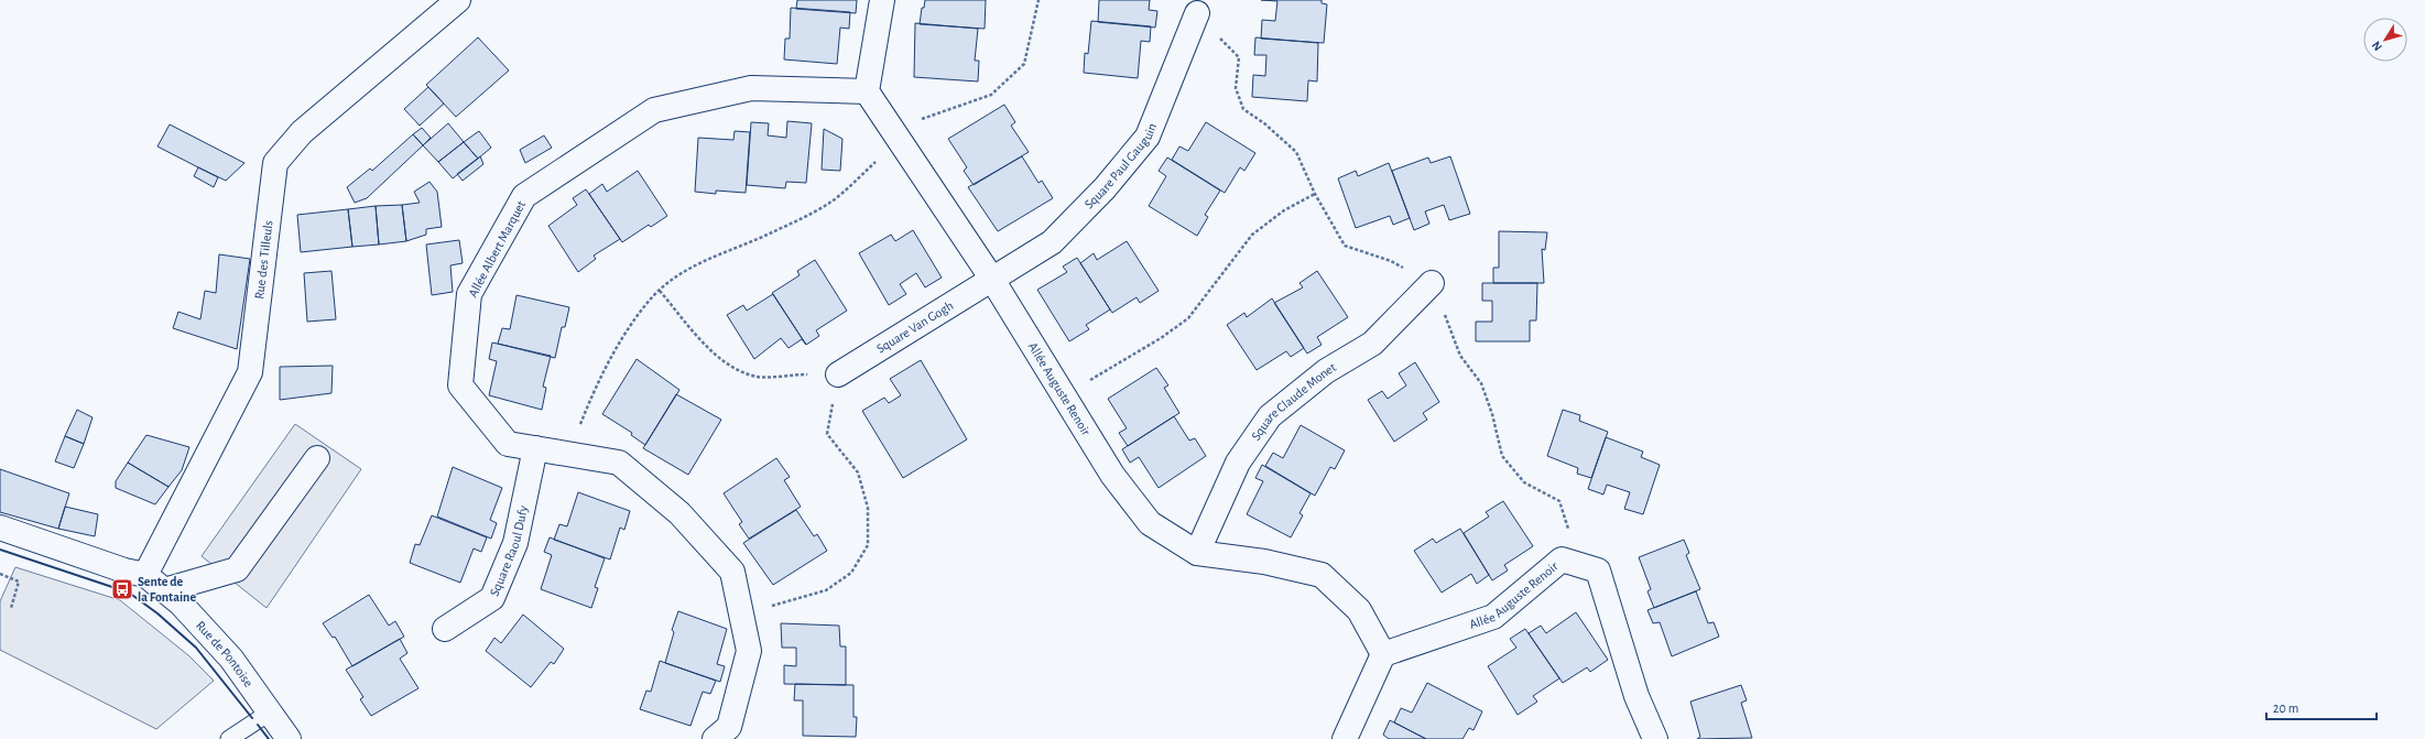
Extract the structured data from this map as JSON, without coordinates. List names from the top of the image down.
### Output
{
  "streets": {
    "street": [
      "Square Paul Gauguin",
      "Allée Albert Marquet",
      "Rue des Tilleuls",
      "Square Van Gogh",
      "Allée Auguste Renoir",
      "Square Claude Monet",
      "Square Raoul Dufy",
      "Rue de Pontoise"
    ]
  },
  "crossings": [
    ["Square Paul Gauguin", "Square Van Gogh"],
    ["Square Paul Gauguin", "Allée Auguste Renoir"],
    ["Allée Albert Marquet", "Allée Auguste Renoir"],
    ["Allée Albert Marquet", "Square Raoul Dufy"],
    ["Rue des Tilleuls", "Rue de Pontoise"],
    ["Square Van Gogh", "Allée Auguste Renoir"],
    ["Allée Auguste Renoir", "Square Claude Monet"]
  ],
  "places": {
    "bus stop": ["Sente de la Fontaine"]
  },
  "scale_bar": "20 m",
  "north": "bottom left"
}
